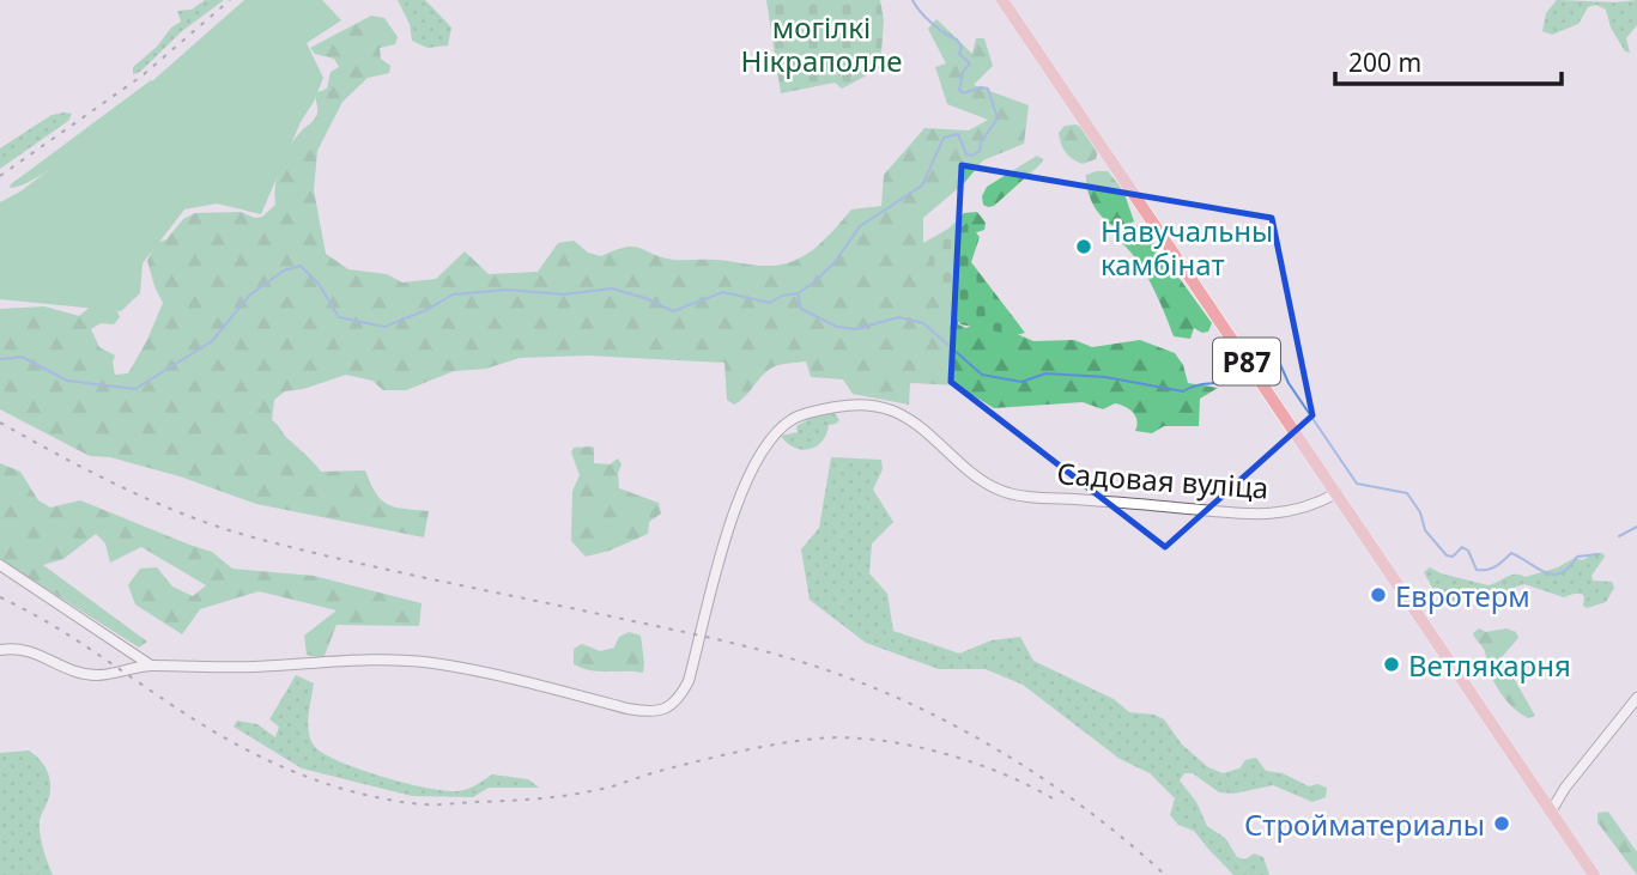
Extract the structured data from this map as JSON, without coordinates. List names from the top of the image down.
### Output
{
  "streets": {
    "main road": ["Р87"],
    "street": ["Садовая вуліца"]
  },
  "crossings": [
    ["Р87", "Садовая вуліца"]
  ],
  "parks": ["могілкі Нікраполле"],
  "places": [
    "Навучальны камбінат",
    "Евротерм",
    "Ветлякарня",
    "Стройматериалы"
  ],
  "scale_bar": "200 m"
}
